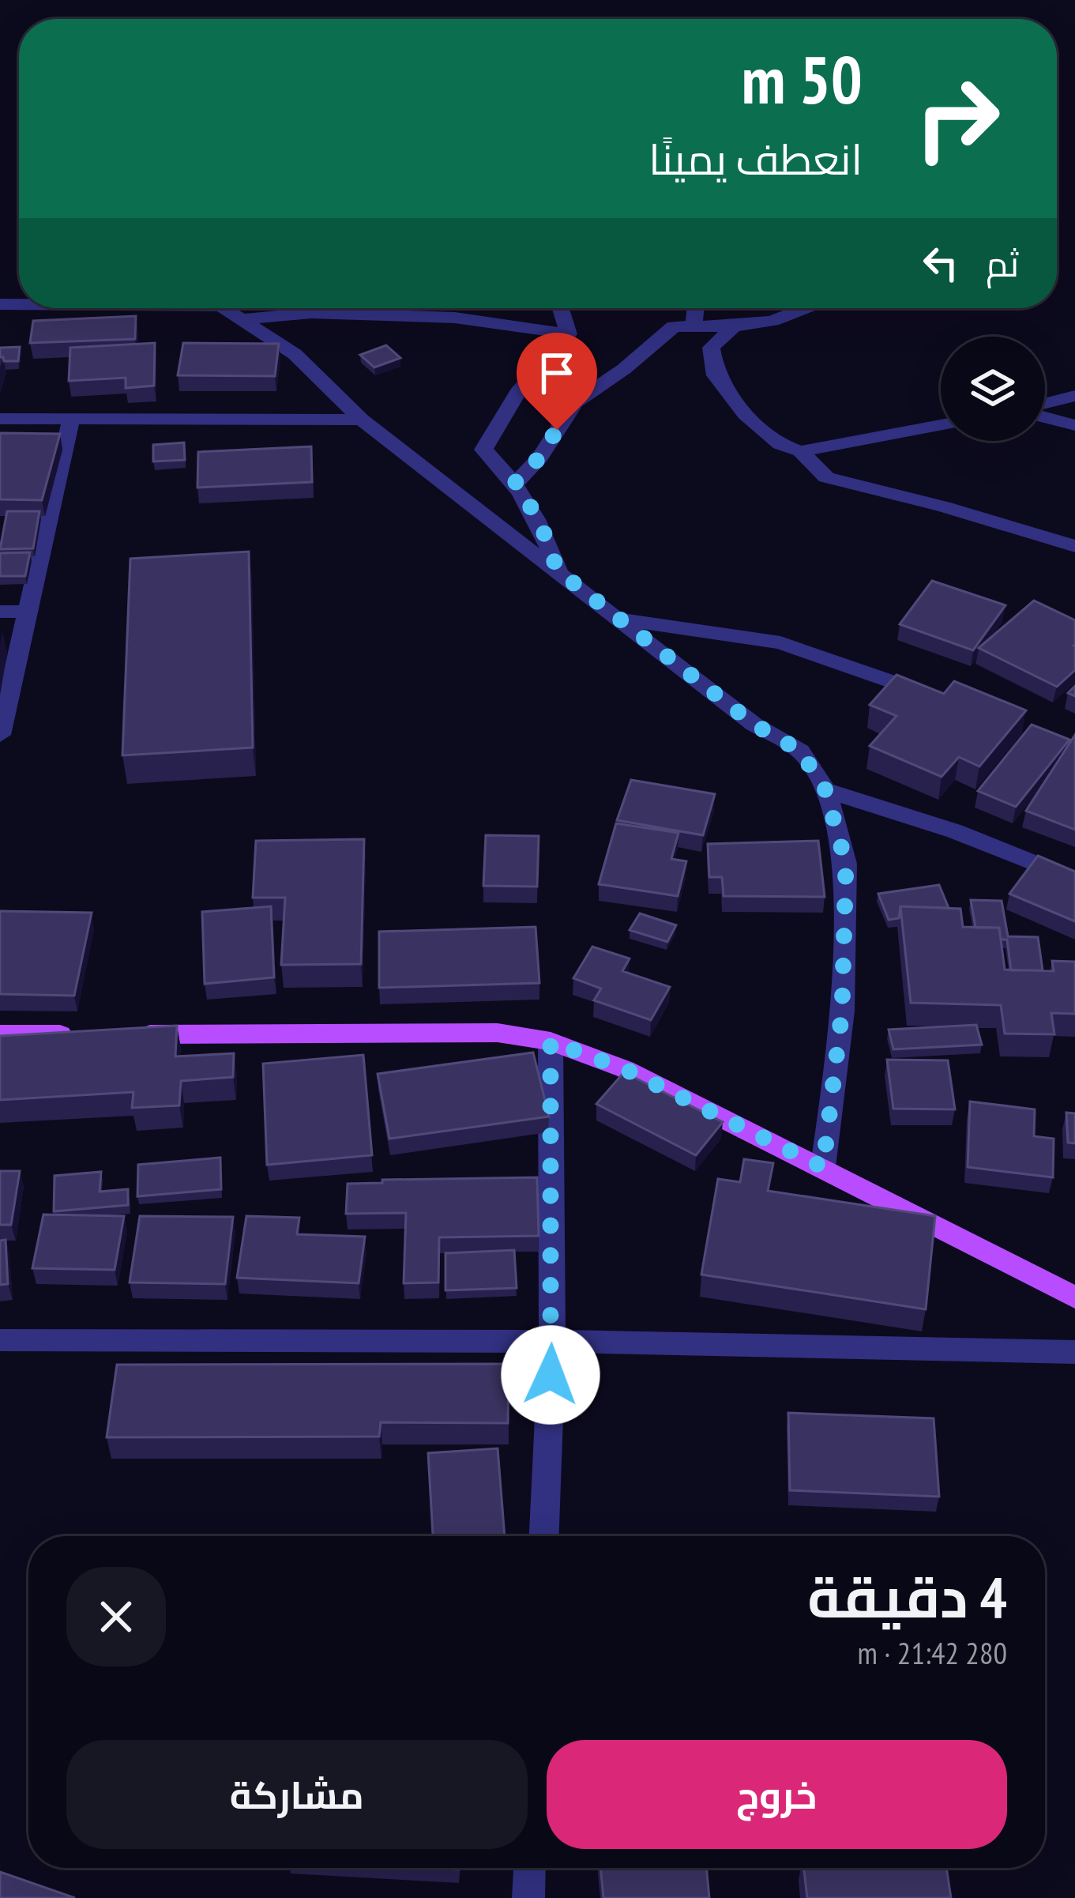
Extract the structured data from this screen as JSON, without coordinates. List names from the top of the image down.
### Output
{
  "page": {
    "turn": ["50 m", "انعطف يمينًا"],
    "then": "ثم",
    "heading": ["4 دقيقة", "280 m · 21:42"],
    "buttons": ["خروج", "مشاركة"]
  }
}
